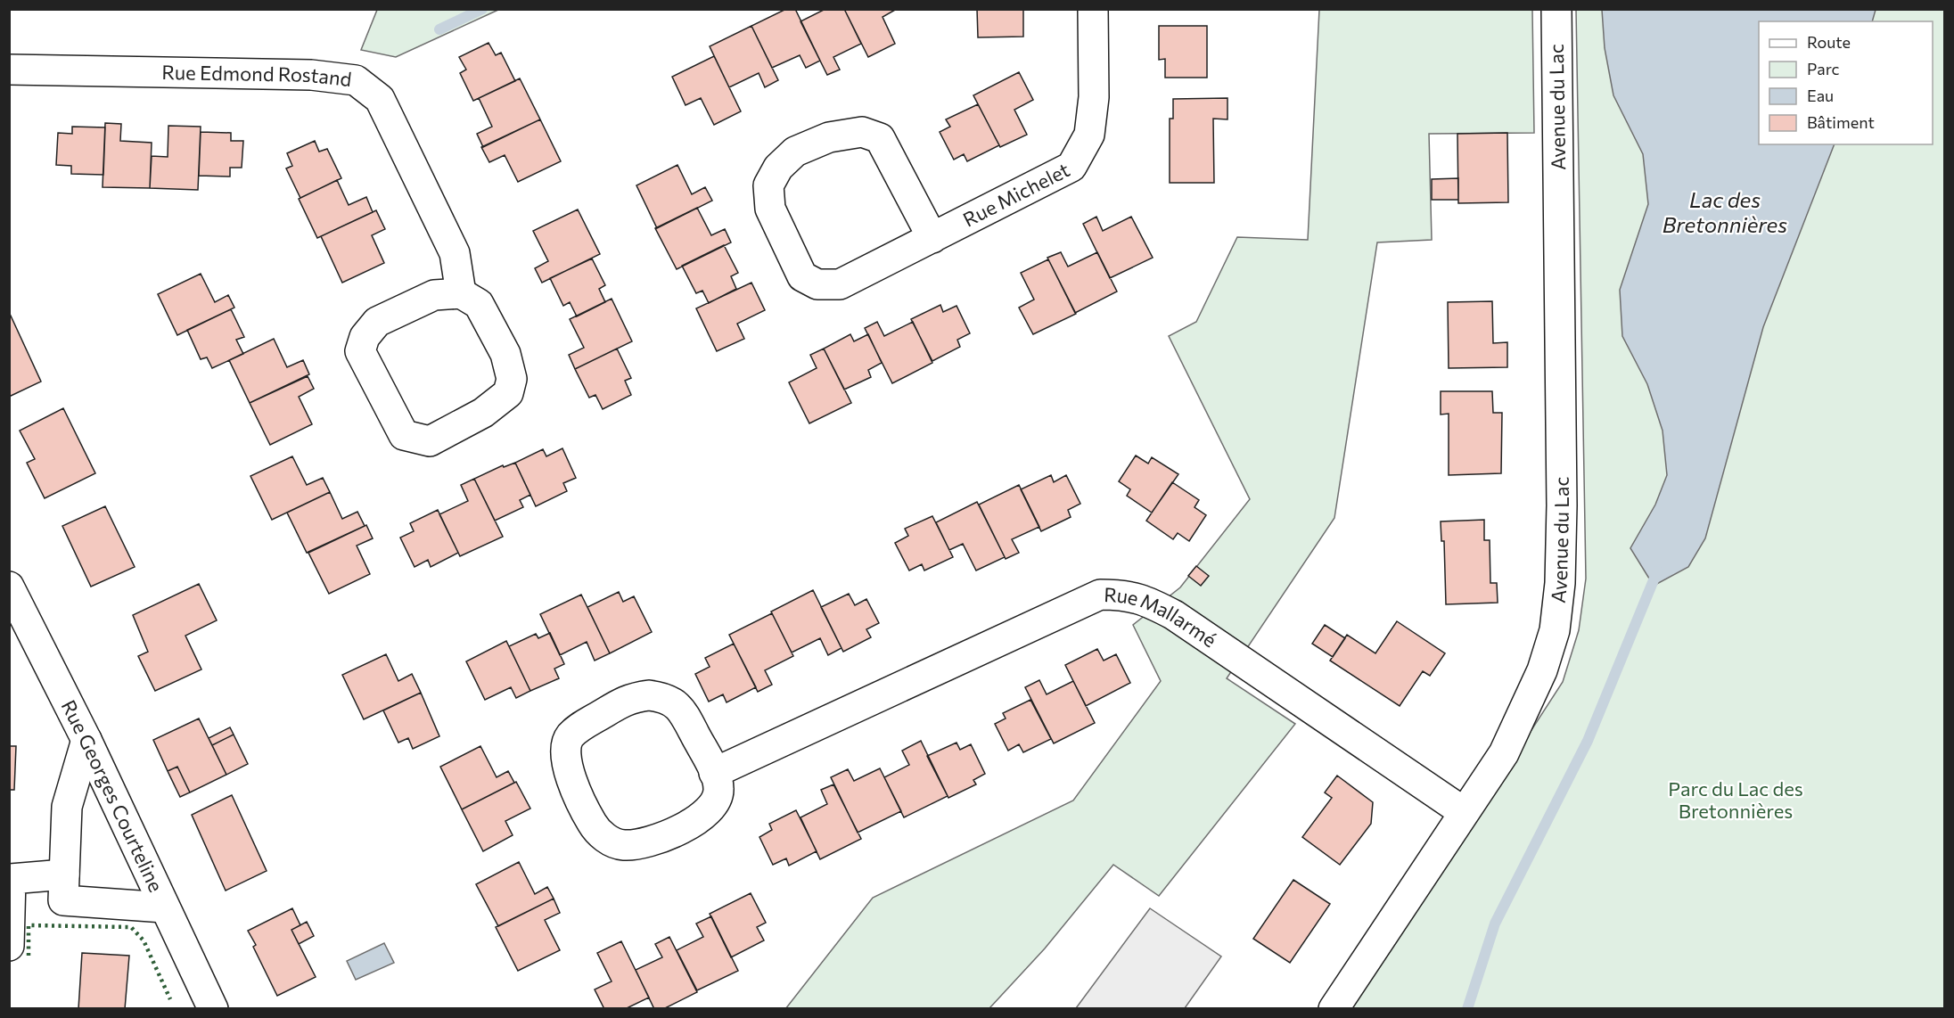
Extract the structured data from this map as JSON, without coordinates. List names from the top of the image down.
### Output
{
  "streets": {
    "street": [
      "Rue Edmond Rostand",
      "Avenue du Lac",
      "Rue Michelet",
      "Rue Mallarmé",
      "Rue Georges Courteline"
    ]
  },
  "crossings": [
    ["Avenue du Lac", "Rue Mallarmé"]
  ],
  "water": ["Lac des Bretonnières"],
  "parks": ["Parc du Lac des Bretonnières"],
  "legend": [
    "Route",
    "Parc",
    "Eau",
    "Bâtiment"
  ]
}
